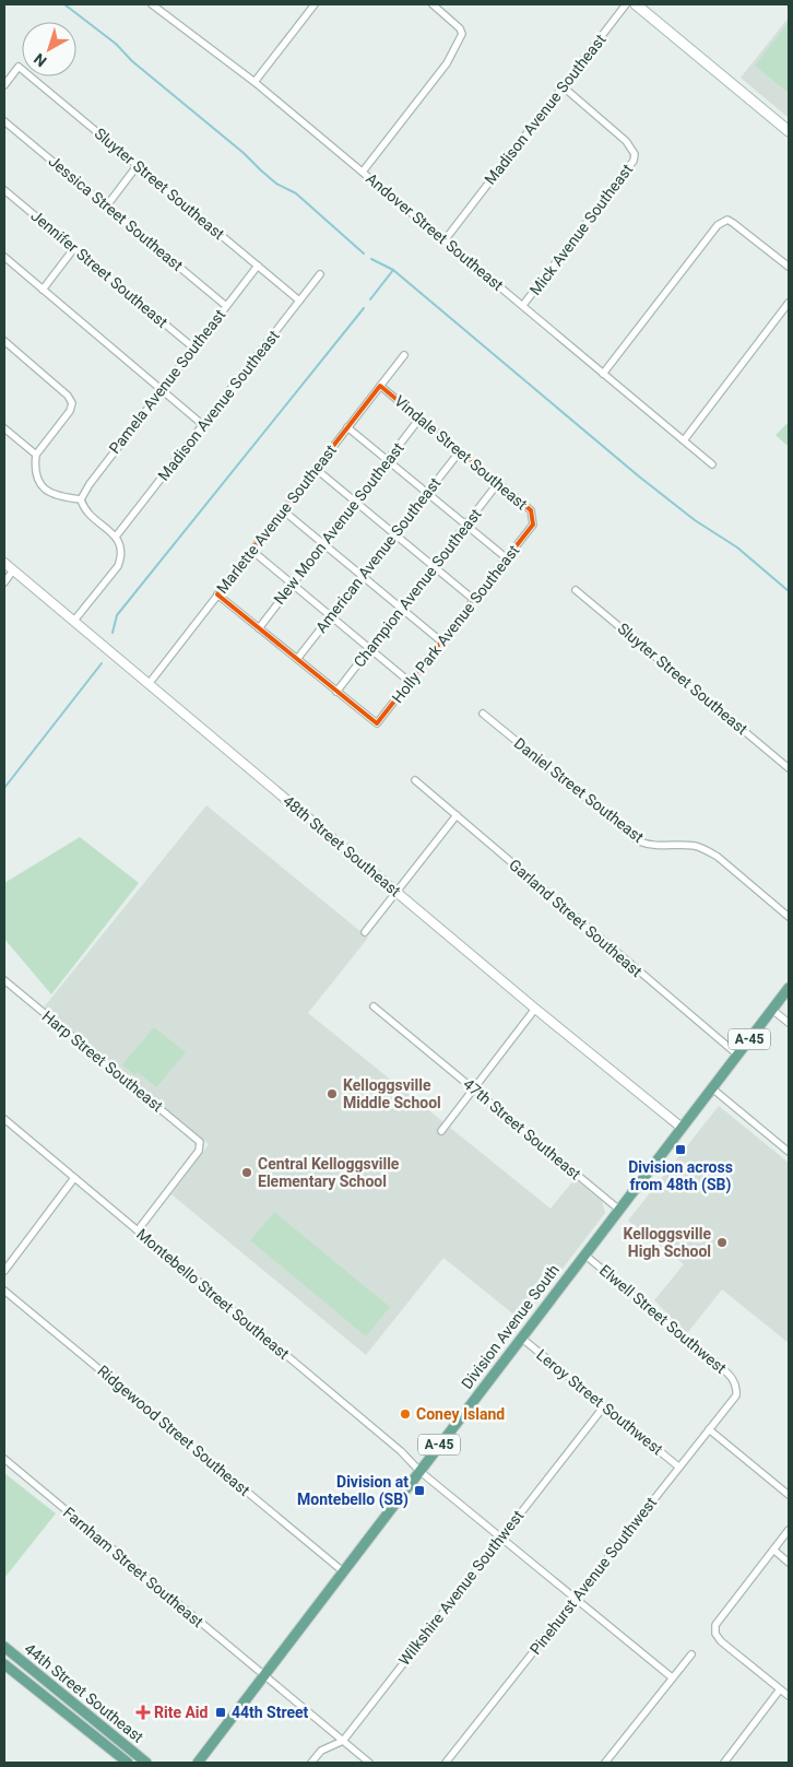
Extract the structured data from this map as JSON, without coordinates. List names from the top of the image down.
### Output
{
  "streets": {
    "main road": ["A-45", "Division Avenue South", "44th Street Southeast"],
    "street": [
      "Madison Avenue Southeast",
      "Sluyter Street Southeast",
      "Jessica Street Southeast",
      "Mick Avenue Southeast",
      "Andover Street Southeast",
      "Jennifer Street Southeast",
      "Pamela Avenue Southeast",
      "Vindale Street Southeast",
      "Marlette Avenue Southeast",
      "New Moon Avenue Southeast",
      "American Avenue Southeast",
      "Champion Avenue Southeast",
      "Holly Park Avenue Southeast",
      "Daniel Street Southeast",
      "48th Street Southeast",
      "Garland Street Southeast",
      "Harp Street Southeast",
      "47th Street Southeast",
      "Montebello Street Southeast",
      "Elwell Street Southwest",
      "Leroy Street Southwest",
      "Ridgewood Street Southeast",
      "Farnham Street Southeast",
      "Pinehurst Avenue Southwest",
      "Wilkshire Avenue Southwest"
    ]
  },
  "crossings": [
    ["Madison Avenue Southeast", "Sluyter Street Southeast"],
    ["Madison Avenue Southeast", "Mick Avenue Southeast"],
    ["Madison Avenue Southeast", "Andover Street Southeast"],
    ["Sluyter Street Southeast", "Pamela Avenue Southeast"],
    ["Jessica Street Southeast", "Pamela Avenue Southeast"],
    ["Mick Avenue Southeast", "Andover Street Southeast"],
    ["Jennifer Street Southeast", "Pamela Avenue Southeast"],
    ["Vindale Street Southeast", "Marlette Avenue Southeast"],
    ["Vindale Street Southeast", "New Moon Avenue Southeast"],
    ["Vindale Street Southeast", "American Avenue Southeast"],
    ["Vindale Street Southeast", "Champion Avenue Southeast"],
    ["Vindale Street Southeast", "Holly Park Avenue Southeast"],
    ["Marlette Avenue Southeast", "48th Street Southeast"],
    ["Champion Avenue Southeast", "Holly Park Avenue Southeast"],
    ["48th Street Southeast", "Division Avenue South"],
    ["Garland Street Southeast", "Division Avenue South"],
    ["Harp Street Southeast", "Montebello Street Southeast"],
    ["47th Street Southeast", "Division Avenue South"],
    ["Montebello Street Southeast", "Division Avenue South"],
    ["Montebello Street Southeast", "Pinehurst Avenue Southwest"],
    ["Montebello Street Southeast", "Wilkshire Avenue Southwest"],
    ["Elwell Street Southwest", "Division Avenue South"],
    ["Elwell Street Southwest", "Pinehurst Avenue Southwest"],
    ["Division Avenue South", "Leroy Street Southwest"],
    ["Division Avenue South", "Ridgewood Street Southeast"],
    ["Division Avenue South", "Farnham Street Southeast"],
    ["Leroy Street Southwest", "Pinehurst Avenue Southwest"],
    ["Leroy Street Southwest", "Wilkshire Avenue Southwest"],
    ["Farnham Street Southeast", "Wilkshire Avenue Southwest"]
  ],
  "places": {
    "other": [
      "Kelloggsville Middle School",
      "Central Kelloggsville Elementary School",
      "Kelloggsville High School",
      "Coney Island"
    ],
    "transit": ["Division across from 48th (SB)", "Division at Montebello (SB)", "44th Street"],
    "health": ["Rite Aid"]
  },
  "north": "bottom left"
}
